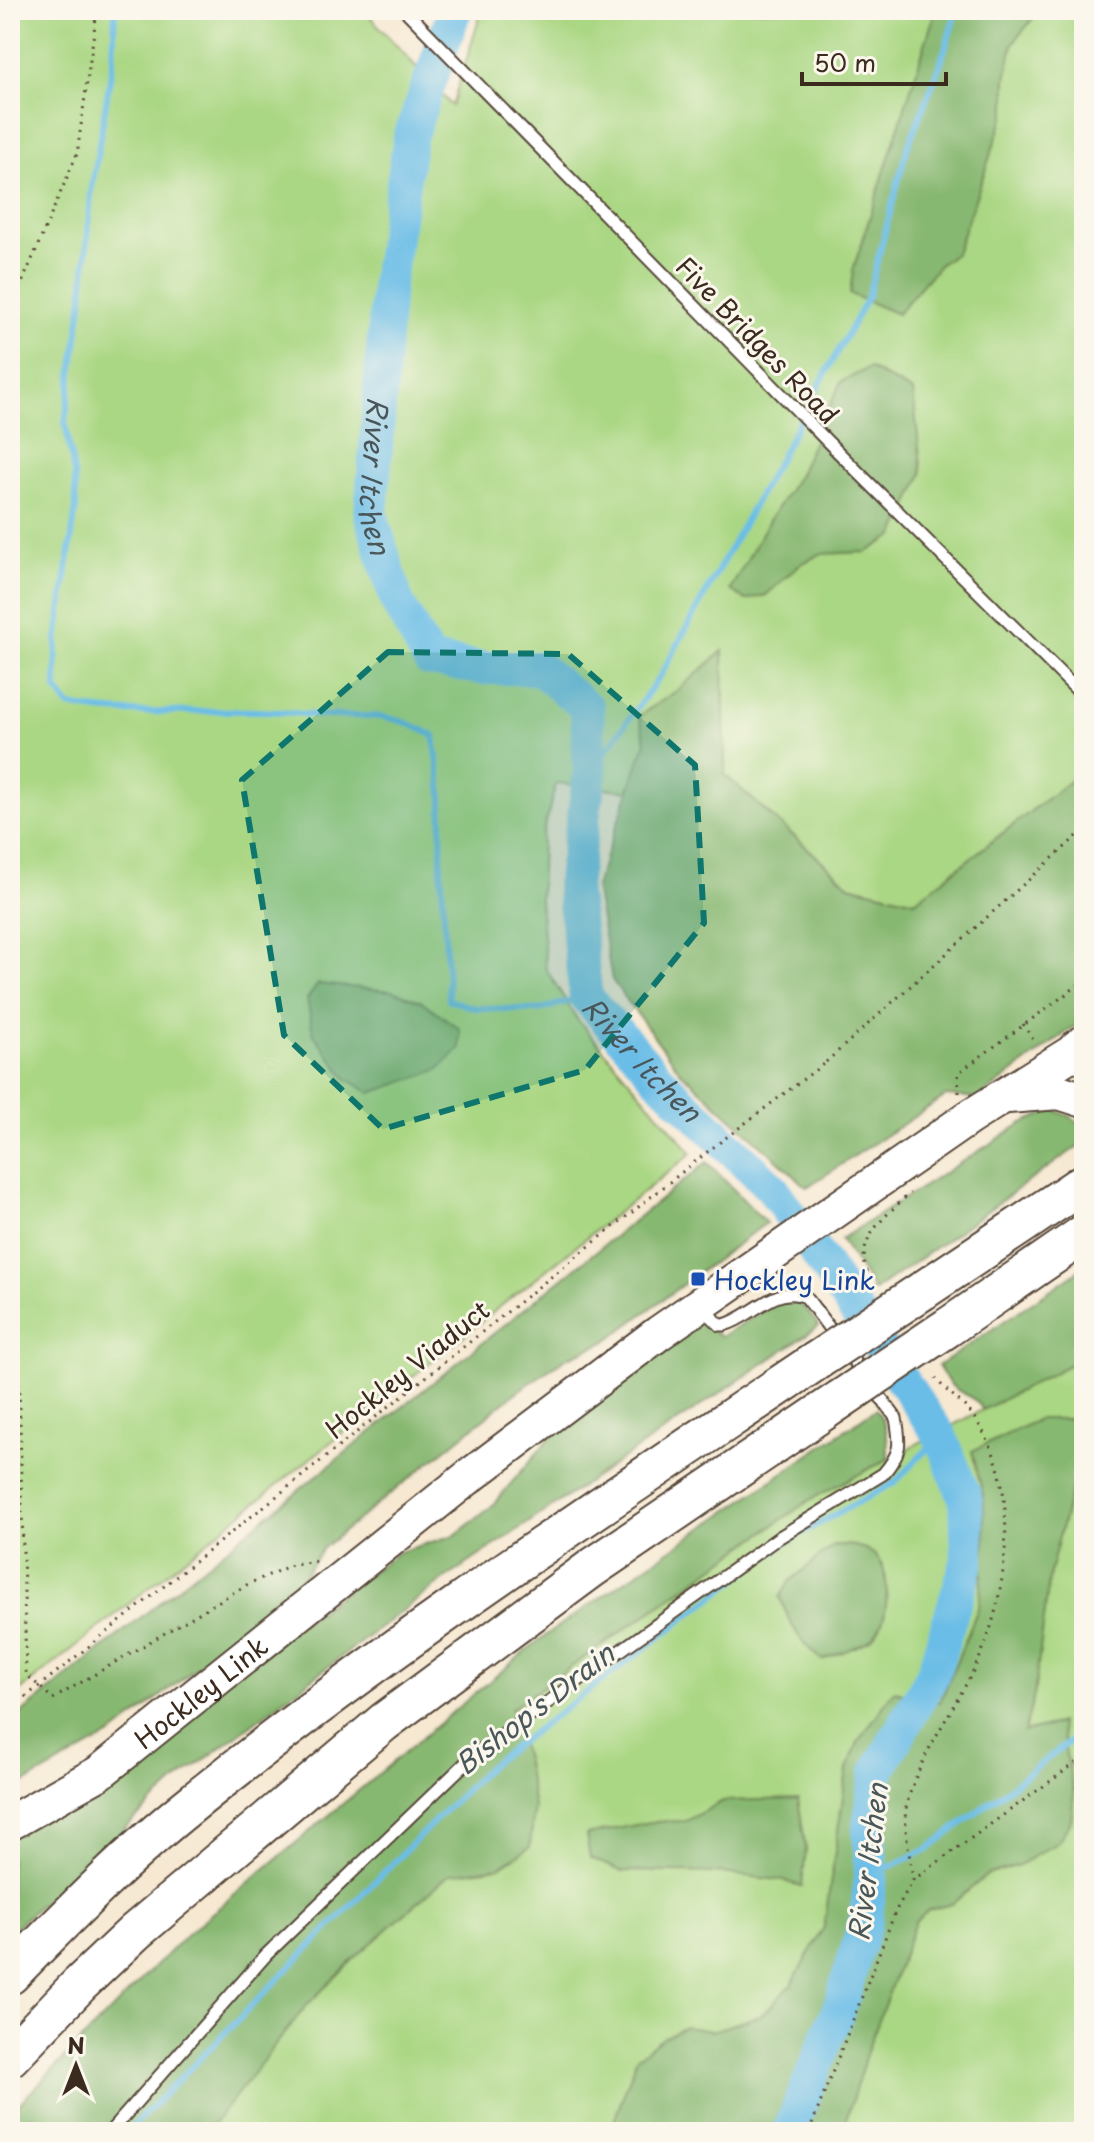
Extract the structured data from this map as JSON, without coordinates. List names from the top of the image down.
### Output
{
  "streets": {
    "main road": ["Hockley Link"],
    "lane": ["Five Bridges Road"],
    "path": ["Hockley Viaduct"]
  },
  "water": ["River Itchen", "Bishop's Drain"],
  "places": {
    "transit": ["Hockley Link"]
  },
  "scale_bar": "50 m",
  "north": "top"
}
